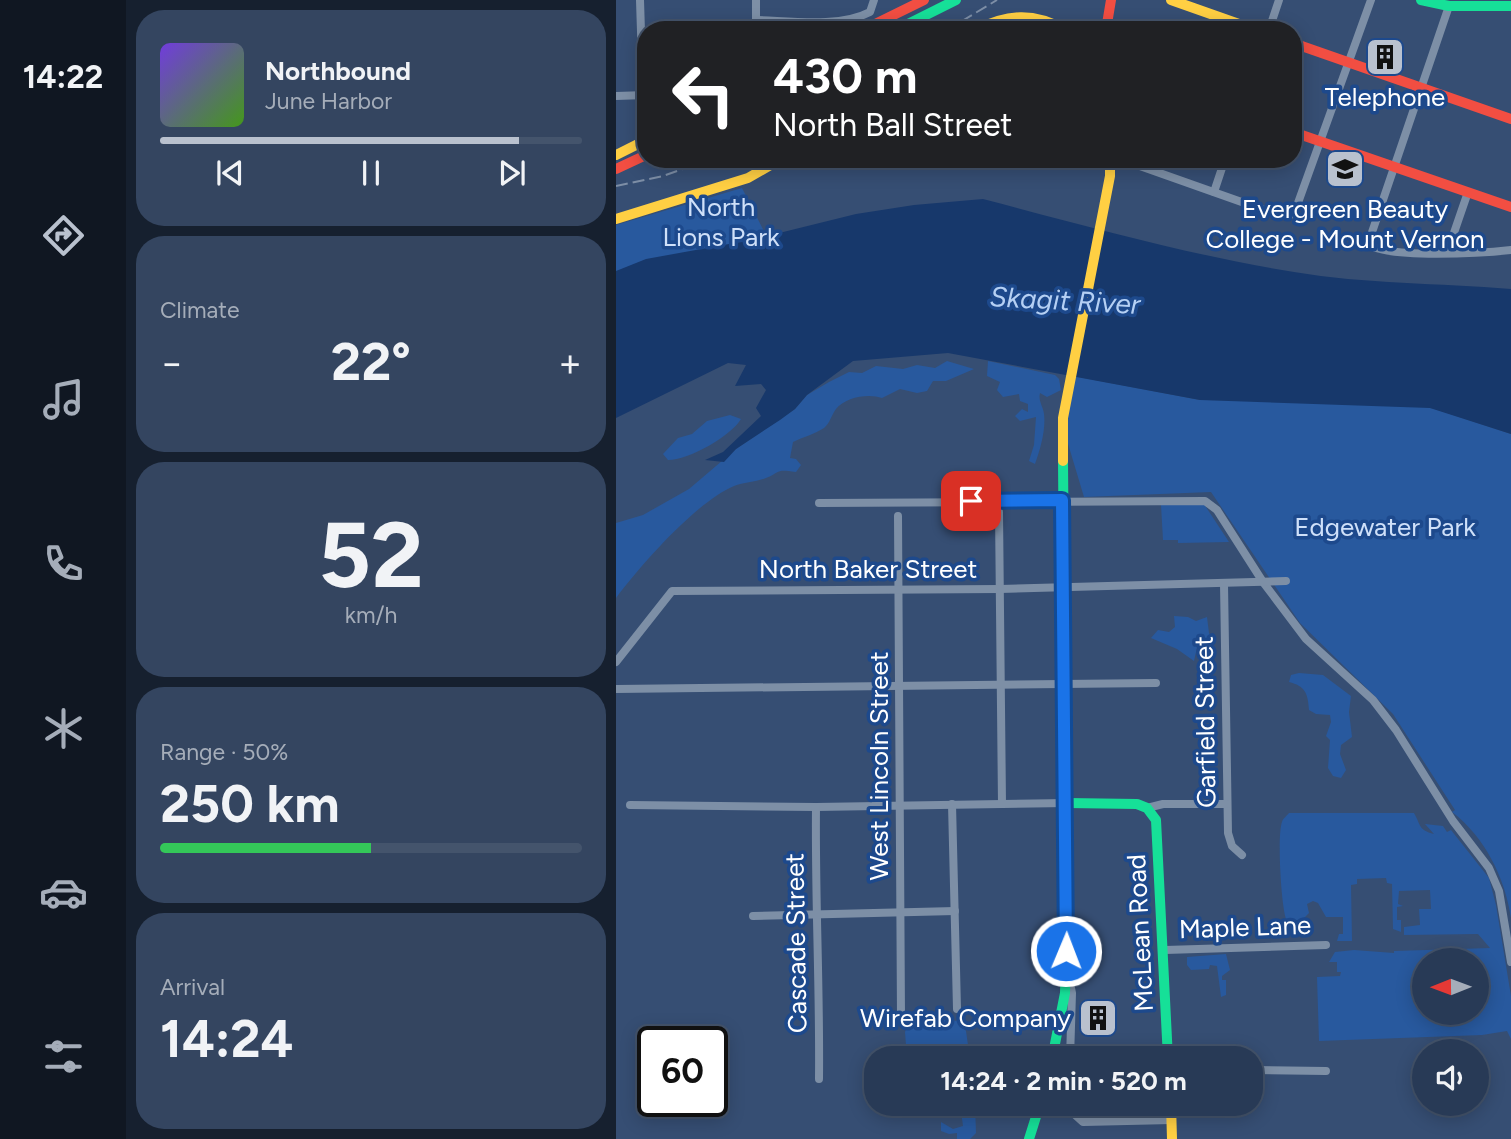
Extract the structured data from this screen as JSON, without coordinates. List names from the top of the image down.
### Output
{
  "streets": {
    "main road": ["McLean Road"],
    "street": [
      "North Baker Street",
      "Garfield Street",
      "West Lincoln Street",
      "Maple Lane",
      "Cascade Street"
    ]
  },
  "crossings": [
    ["North Baker Street", "Garfield Street"],
    ["North Baker Street", "West Lincoln Street"],
    ["Maple Lane", "McLean Road"]
  ],
  "water": ["Skagit River"],
  "parks": ["North Lions Park", "Edgewater Park"],
  "places": {
    "building": ["Telephone", "Wirefab Company"],
    "school or university": ["Evergreen Beauty College - Mount Vernon"]
  },
  "north": "left",
  "page": {
    "tabs": "14:22",
    "turn": ["430 m", "North Ball Street"],
    "song": ["Northbound", "June Harbor"],
    "tile": [
      "Climate",
      ["52", "km/h"],
      ["Range · 50%", "250 km"],
      ["Arrival", "14:24"]
    ],
    "heat": ["−", "22°", "+"],
    "limit": "60",
    "trip": "14:24 · 2 min · 520 m"
  }
}
